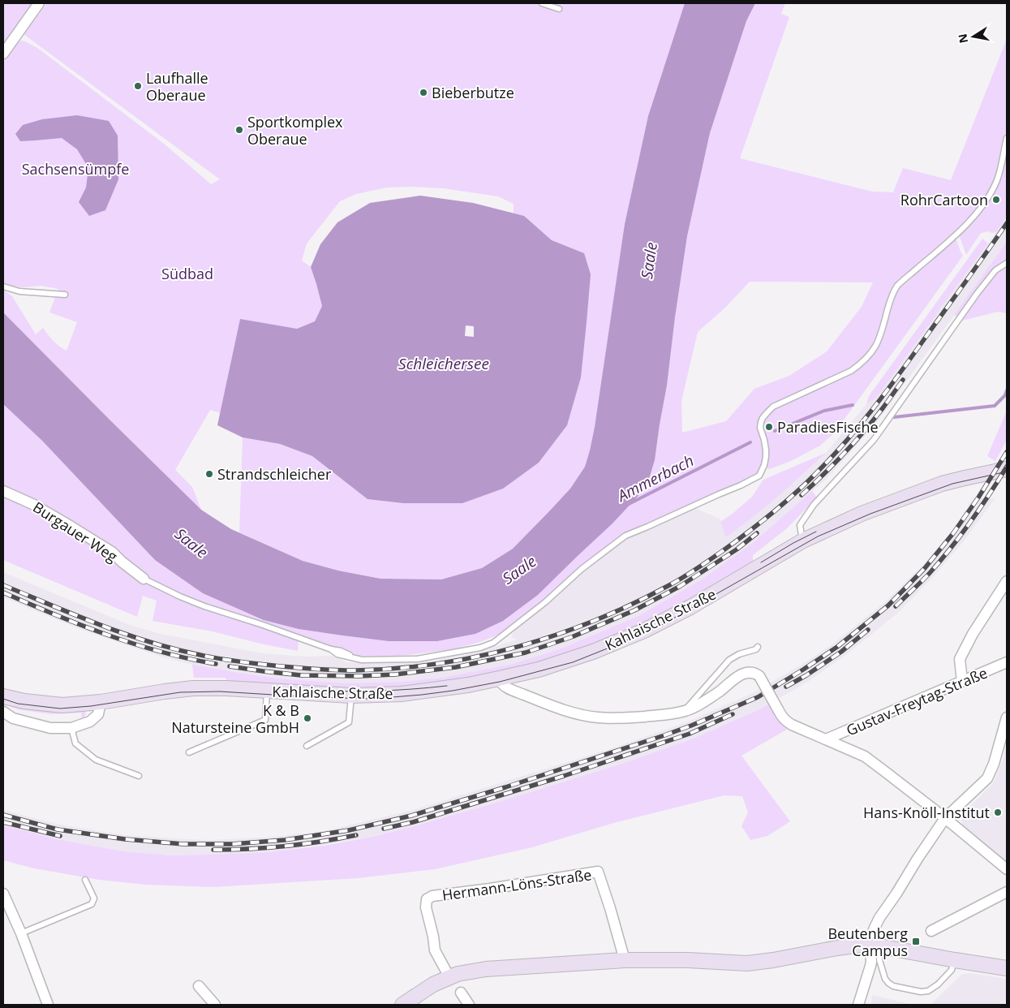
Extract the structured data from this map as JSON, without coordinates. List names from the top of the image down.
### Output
{
  "streets": {
    "main road": ["Kahlaische Straße"],
    "street": ["Burgauer Weg", "Gustav-Freytag-Straße", "Hermann-Löns-Straße"]
  },
  "water": ["Saale", "Schleichersee", "Ammerbach"],
  "parks": ["Sachsensümpfe", "Südbad"],
  "places": {
    "other": [
      "Laufhalle Oberaue",
      "Bieberbutze",
      "Sportkomplex Oberaue",
      "RohrCartoon",
      "ParadiesFische",
      "Strandschleicher",
      "K & B Natursteine GmbH",
      "Hans-Knöll-Institut"
    ],
    "transit": ["Beutenberg Campus"]
  },
  "north": "left"
}
